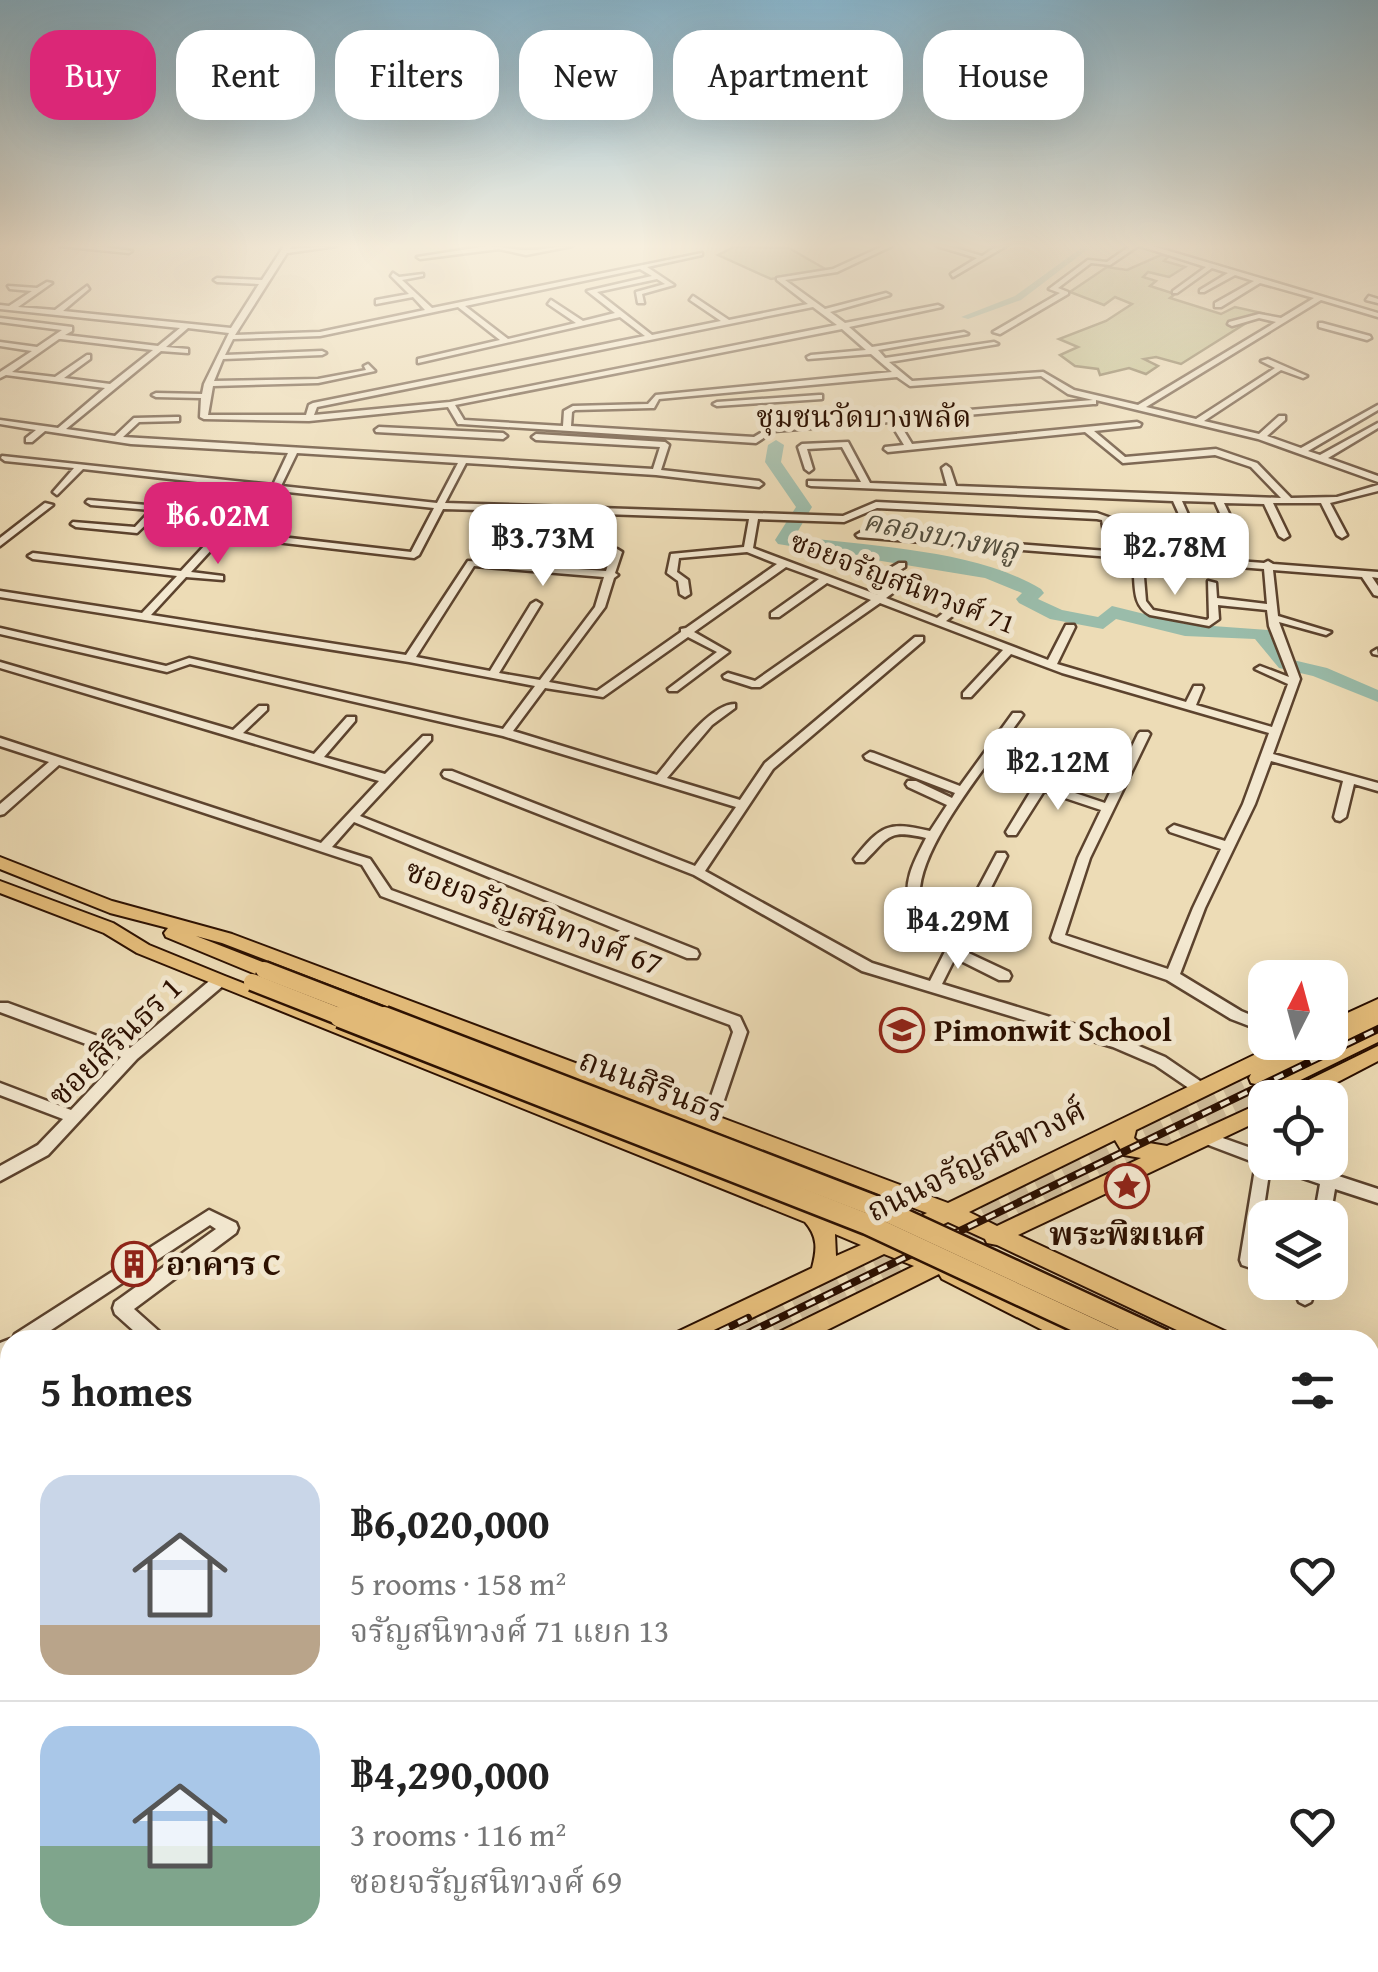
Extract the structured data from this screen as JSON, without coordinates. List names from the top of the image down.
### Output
{
  "streets": {
    "main road": ["ถนนสิรินธร", "ถนนจรัญสนิทวงศ์"],
    "street": ["ซอยจรัญสนิทวงศ์ 71", "ซอยจรัญสนิทวงศ์ 67", "ซอยสิรินธร 1"]
  },
  "crossings": [
    ["ซอยจรัญสนิทวงศ์ 67", "ถนนสิรินธร"],
    ["ซอยสิรินธร 1", "ถนนสิรินธร"],
    ["ถนนสิรินธร", "ถนนจรัญสนิทวงศ์"]
  ],
  "districts": ["ชุมชนวัดบางพลัด"],
  "water": ["คลองบางพลู"],
  "places": {
    "school or university": ["Pimonwit School"],
    "place": ["พระพิฆเนศ"],
    "building": ["อาคาร C"]
  },
  "north": "top",
  "page": {
    "chip": [
      "Buy",
      "Rent",
      "Filters",
      "New",
      "Apartment",
      "House"
    ],
    "price": [
      "฿6.02M",
      "฿3.73M",
      "฿2.78M",
      "฿2.12M",
      "฿4.29M"
    ],
    "heading": "5 homes",
    "list": [
      {
        "name": "฿6,020,000",
        "note": "5 rooms · 158 m² · จรัญสนิทวงศ์ 71 แยก 13"
      },
      {
        "name": "฿4,290,000",
        "note": "3 rooms · 116 m² · ซอยจรัญสนิทวงศ์ 69"
      }
    ]
  }
}
